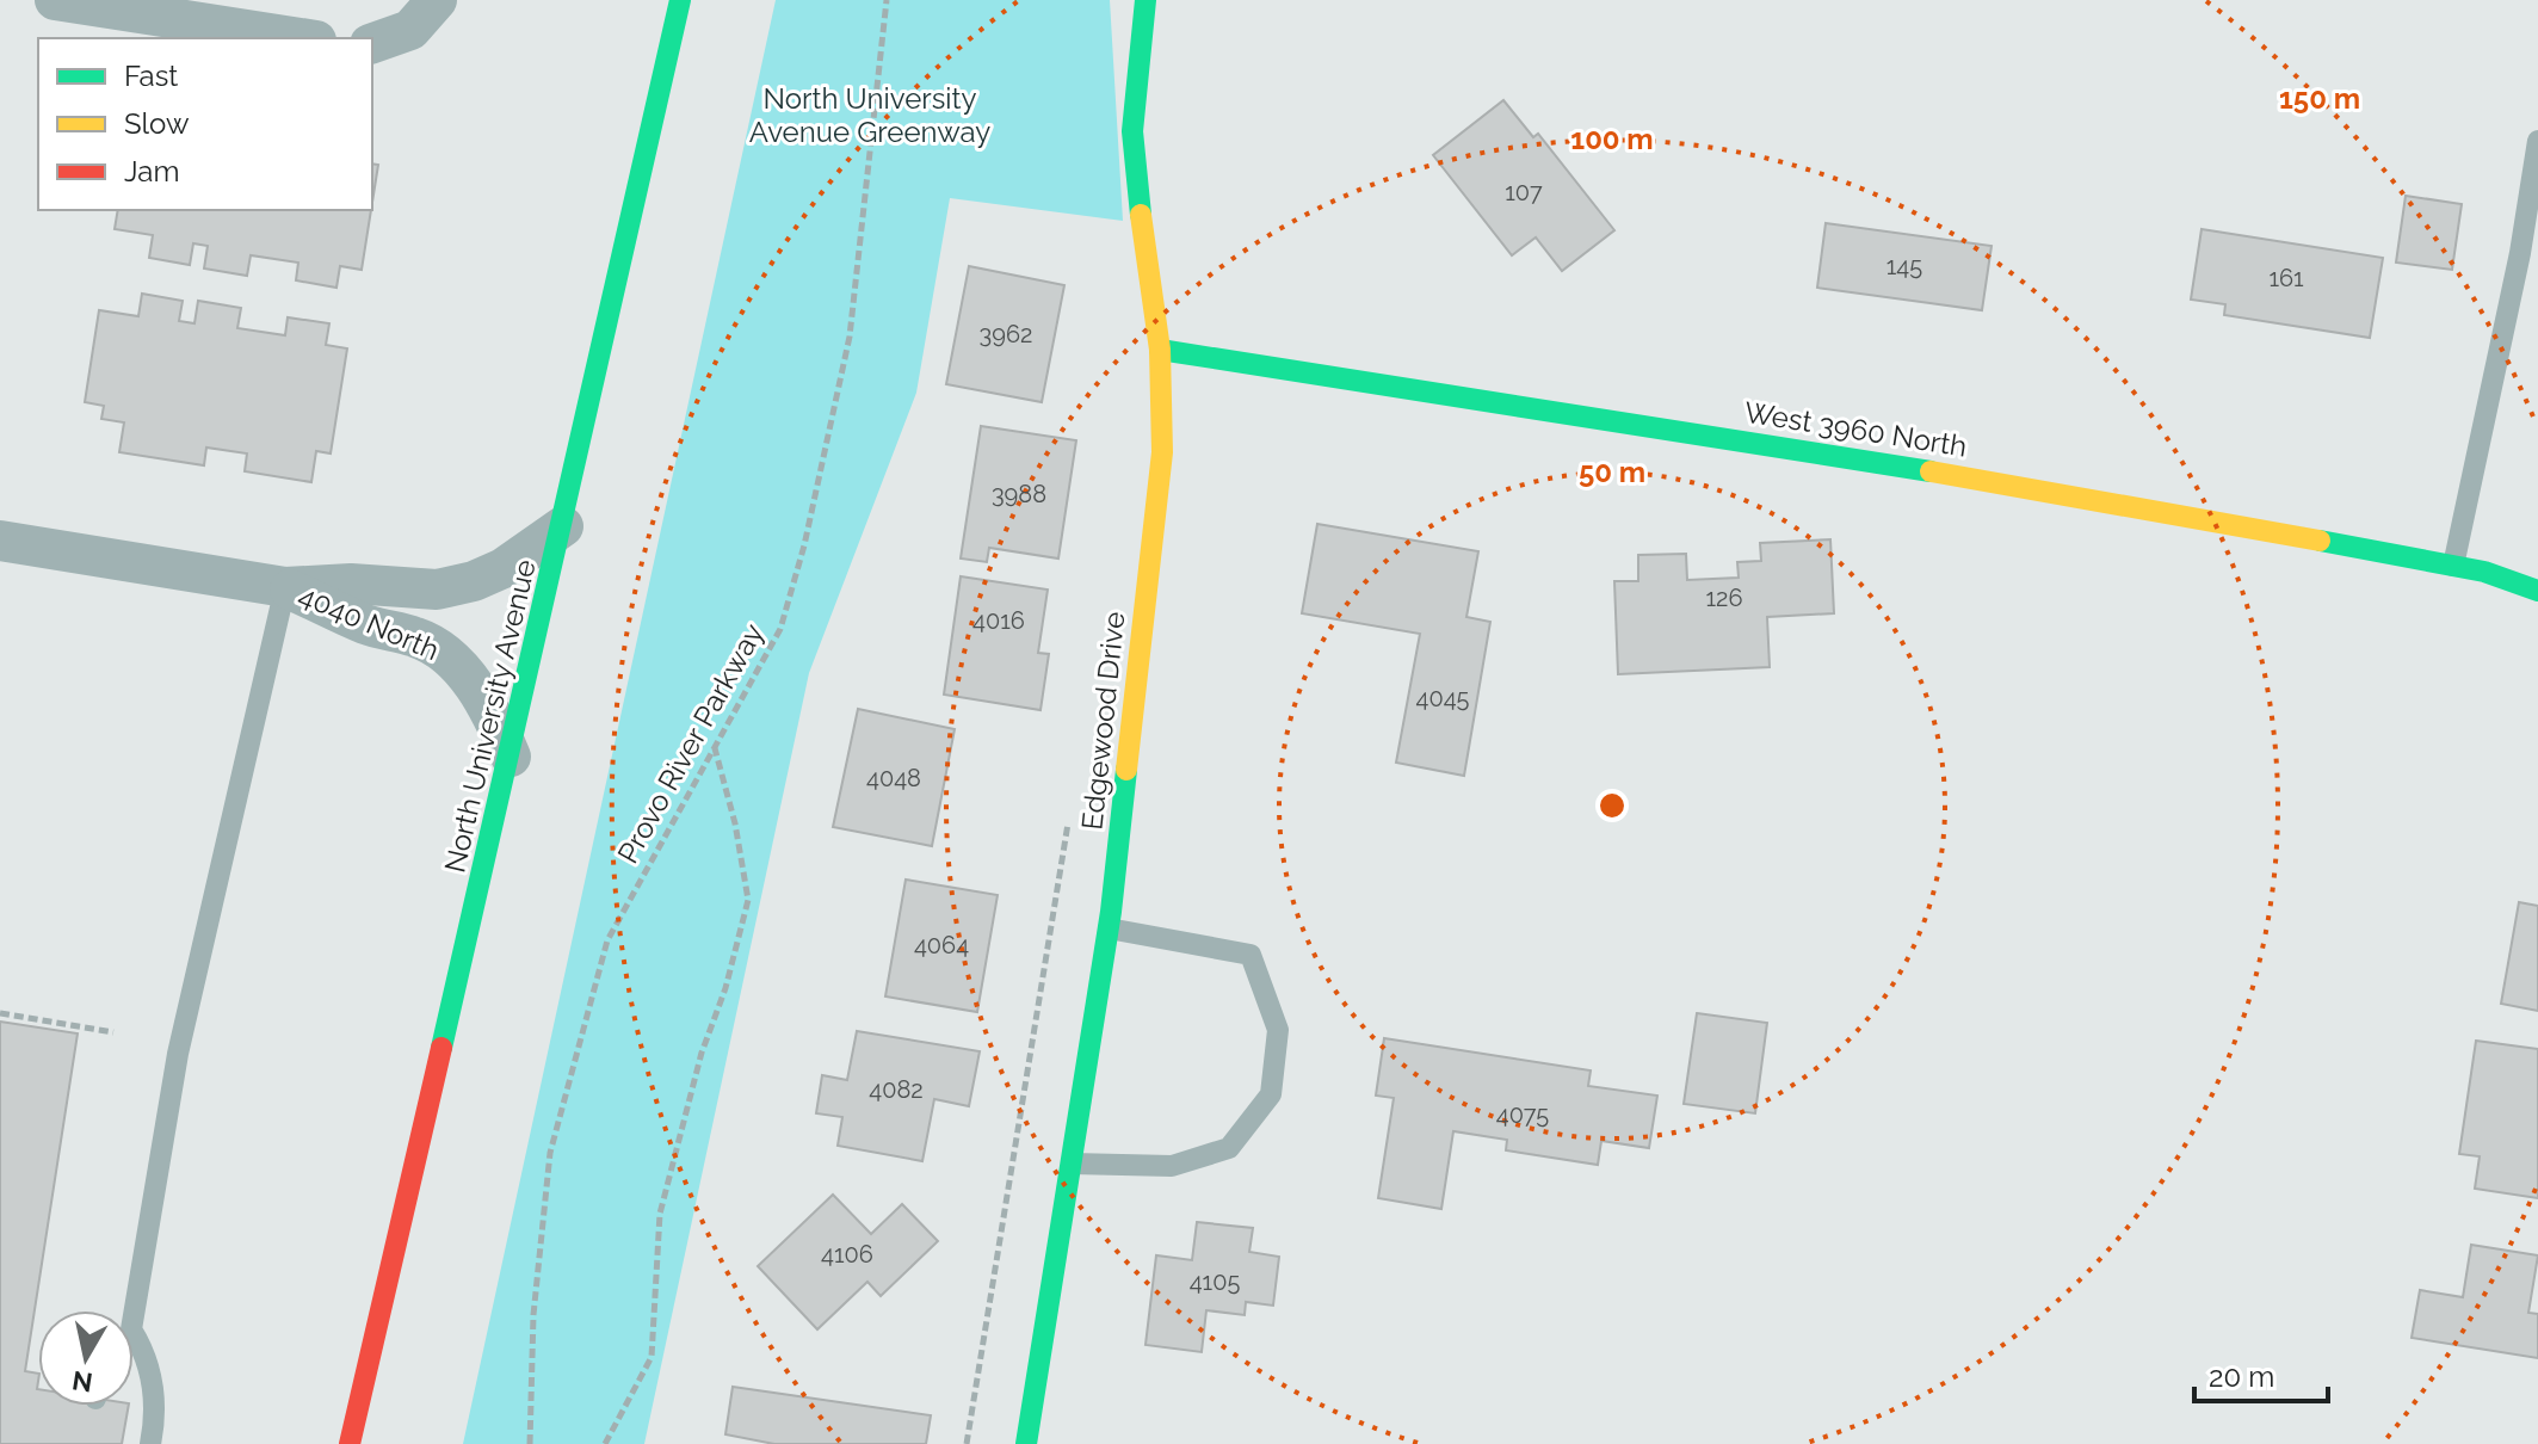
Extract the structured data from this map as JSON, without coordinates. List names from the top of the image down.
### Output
{
  "streets": {
    "main road": ["West 3960 North", "North University Avenue", "Edgewood Drive"],
    "street": ["4040 North"],
    "path": ["Provo River Parkway"]
  },
  "crossings": [
    ["West 3960 North", "Edgewood Drive"],
    ["4040 North", "North University Avenue"]
  ],
  "parks": ["North University Avenue Greenway"],
  "house_numbers": [
    "107",
    "145",
    "161",
    "3962",
    "3988",
    "126",
    "4016",
    "4045",
    "4048",
    "4064",
    "4082",
    "4075",
    "4106",
    "4105"
  ],
  "legend": ["Fast", "Slow", "Jam"],
  "scale_bar": "20 m",
  "north": "bottom",
  "rings": ["150 m", "100 m", "50 m"]
}
